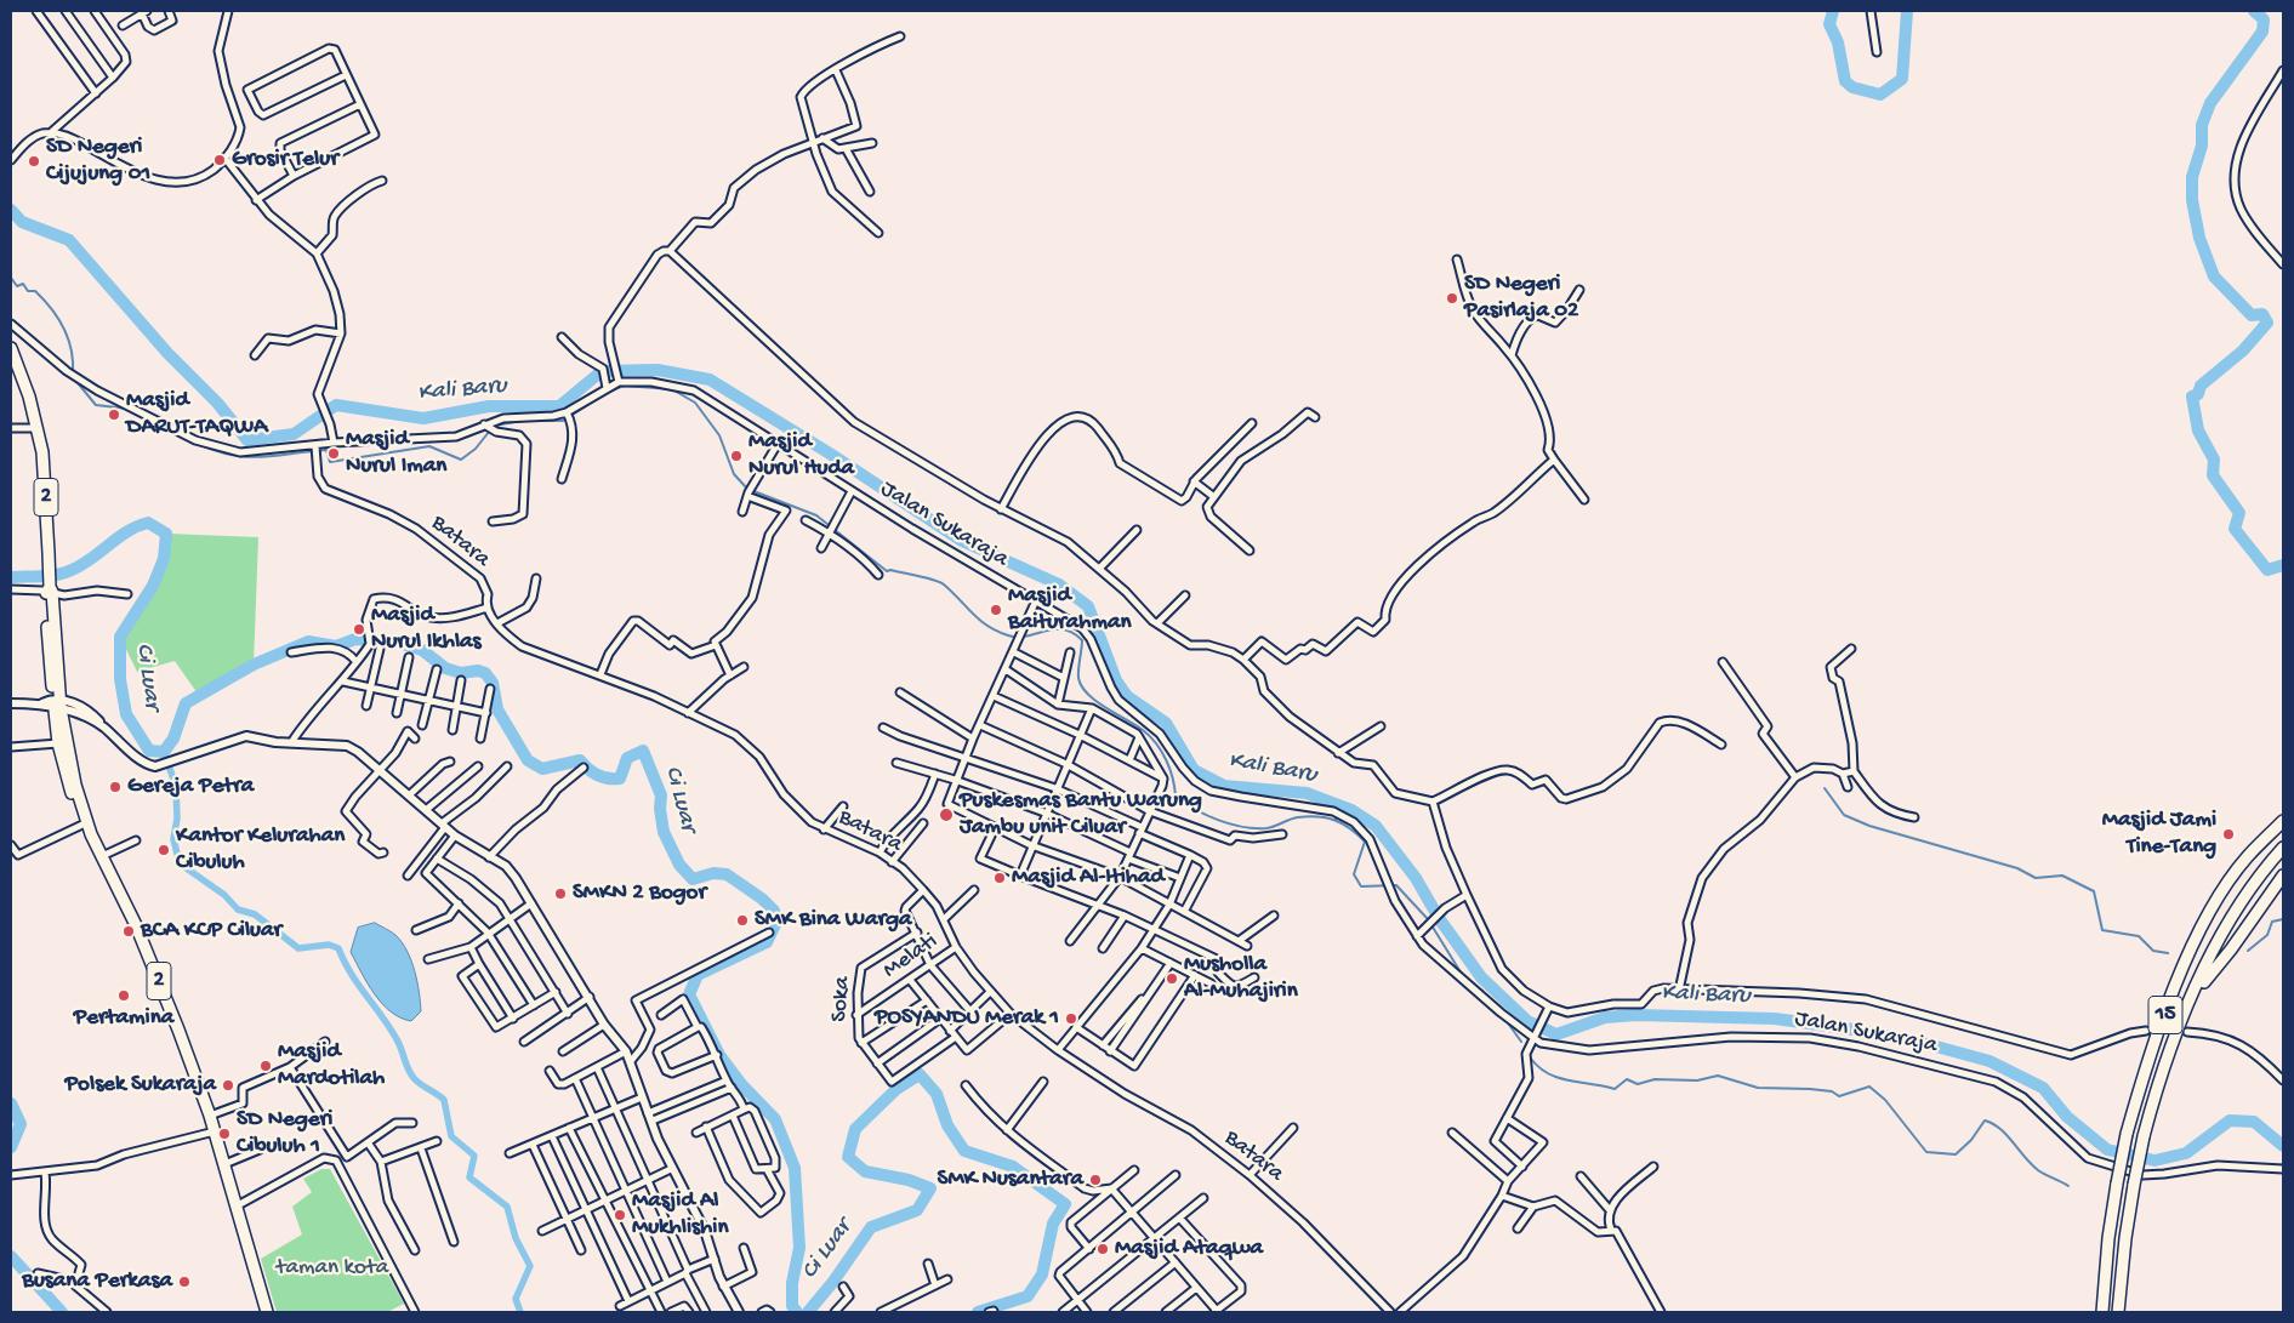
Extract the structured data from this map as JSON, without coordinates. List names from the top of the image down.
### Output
{
  "streets": {
    "highway": ["2", "15"],
    "street": [
      "Jalan Sukaraja",
      "Batara",
      "Melati",
      "Soka"
    ]
  },
  "crossings": [
    ["Jalan Sukaraja", "Batara"],
    ["Batara", "Melati"],
    ["Melati", "Soka"]
  ],
  "water": ["Kali Baru", "Ci Luar"],
  "parks": ["taman kota"],
  "places": [
    "Grosir Telur",
    "SD Negeri Cijujung 01",
    "SD Negeri Pasirlaja 02",
    "Masjid DARUT-TAQWA",
    "Masjid Nurul Iman",
    "Masjid Nurul Huda",
    "Masjid Baiturahman",
    "Masjid Nurul Ikhlas",
    "Gereja Petra",
    "Puskesmas Bantu Warung Jambu unit Ciluar",
    "Masjid Jami Tine-Tang",
    "Kantor Kelurahan Cibuluh",
    "Masjid Al-Itihad",
    "SMKN 2 Bogor",
    "SMK Bina Warga",
    "BCA KCP Ciluar",
    "Musholla Al-Muhajirin",
    "Pertamina",
    "POSYANDU Merak 1",
    "Masjid Mardotilah",
    "Polsek Sukaraja",
    "SD Negeri Cibuluh 1",
    "SMK Nusantara",
    "Masjid Al Mukhlishin",
    "Masjid Ataqwa",
    "Busana Perkasa"
  ]
}
